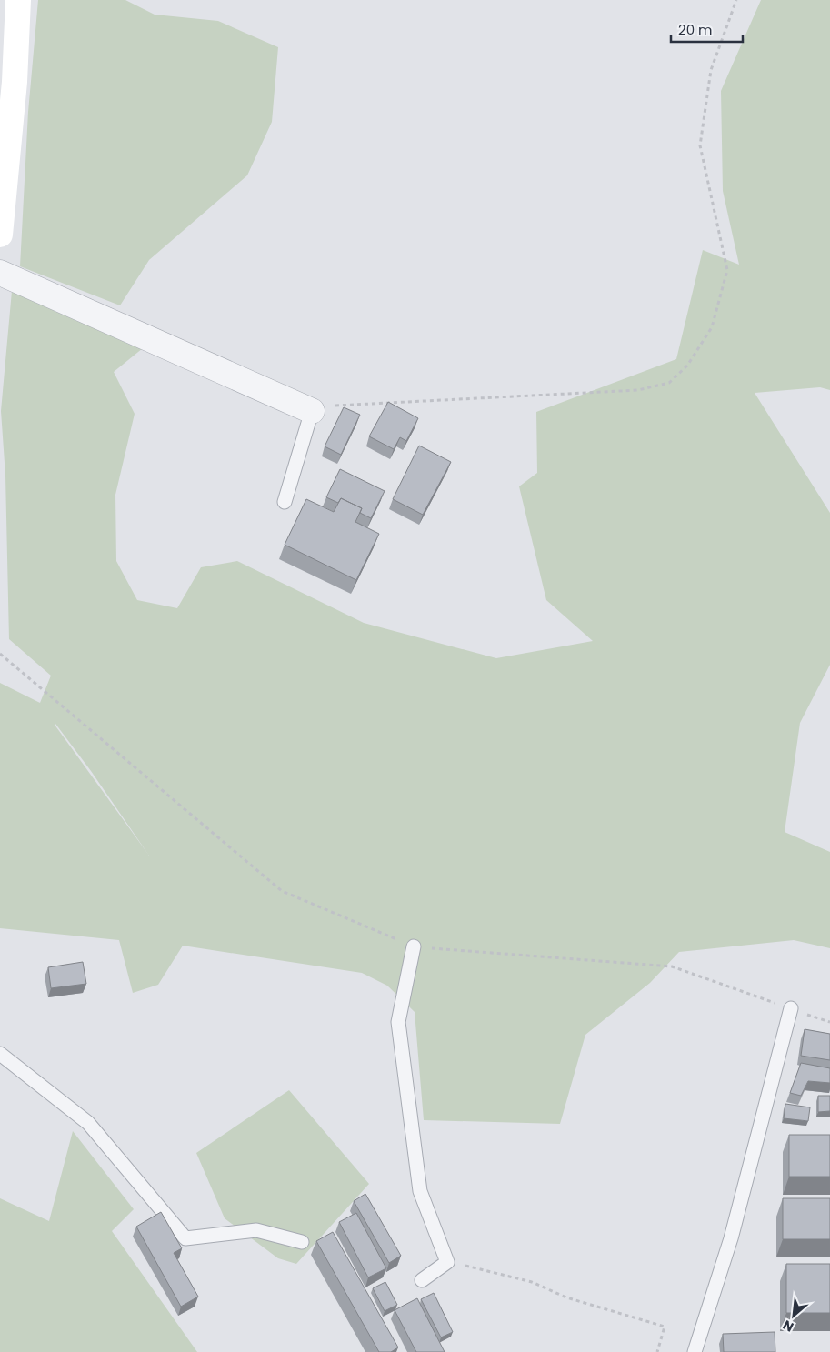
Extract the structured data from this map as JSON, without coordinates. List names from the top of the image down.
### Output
{
  "scale_bar": "20 m",
  "north": "bottom left"
}
